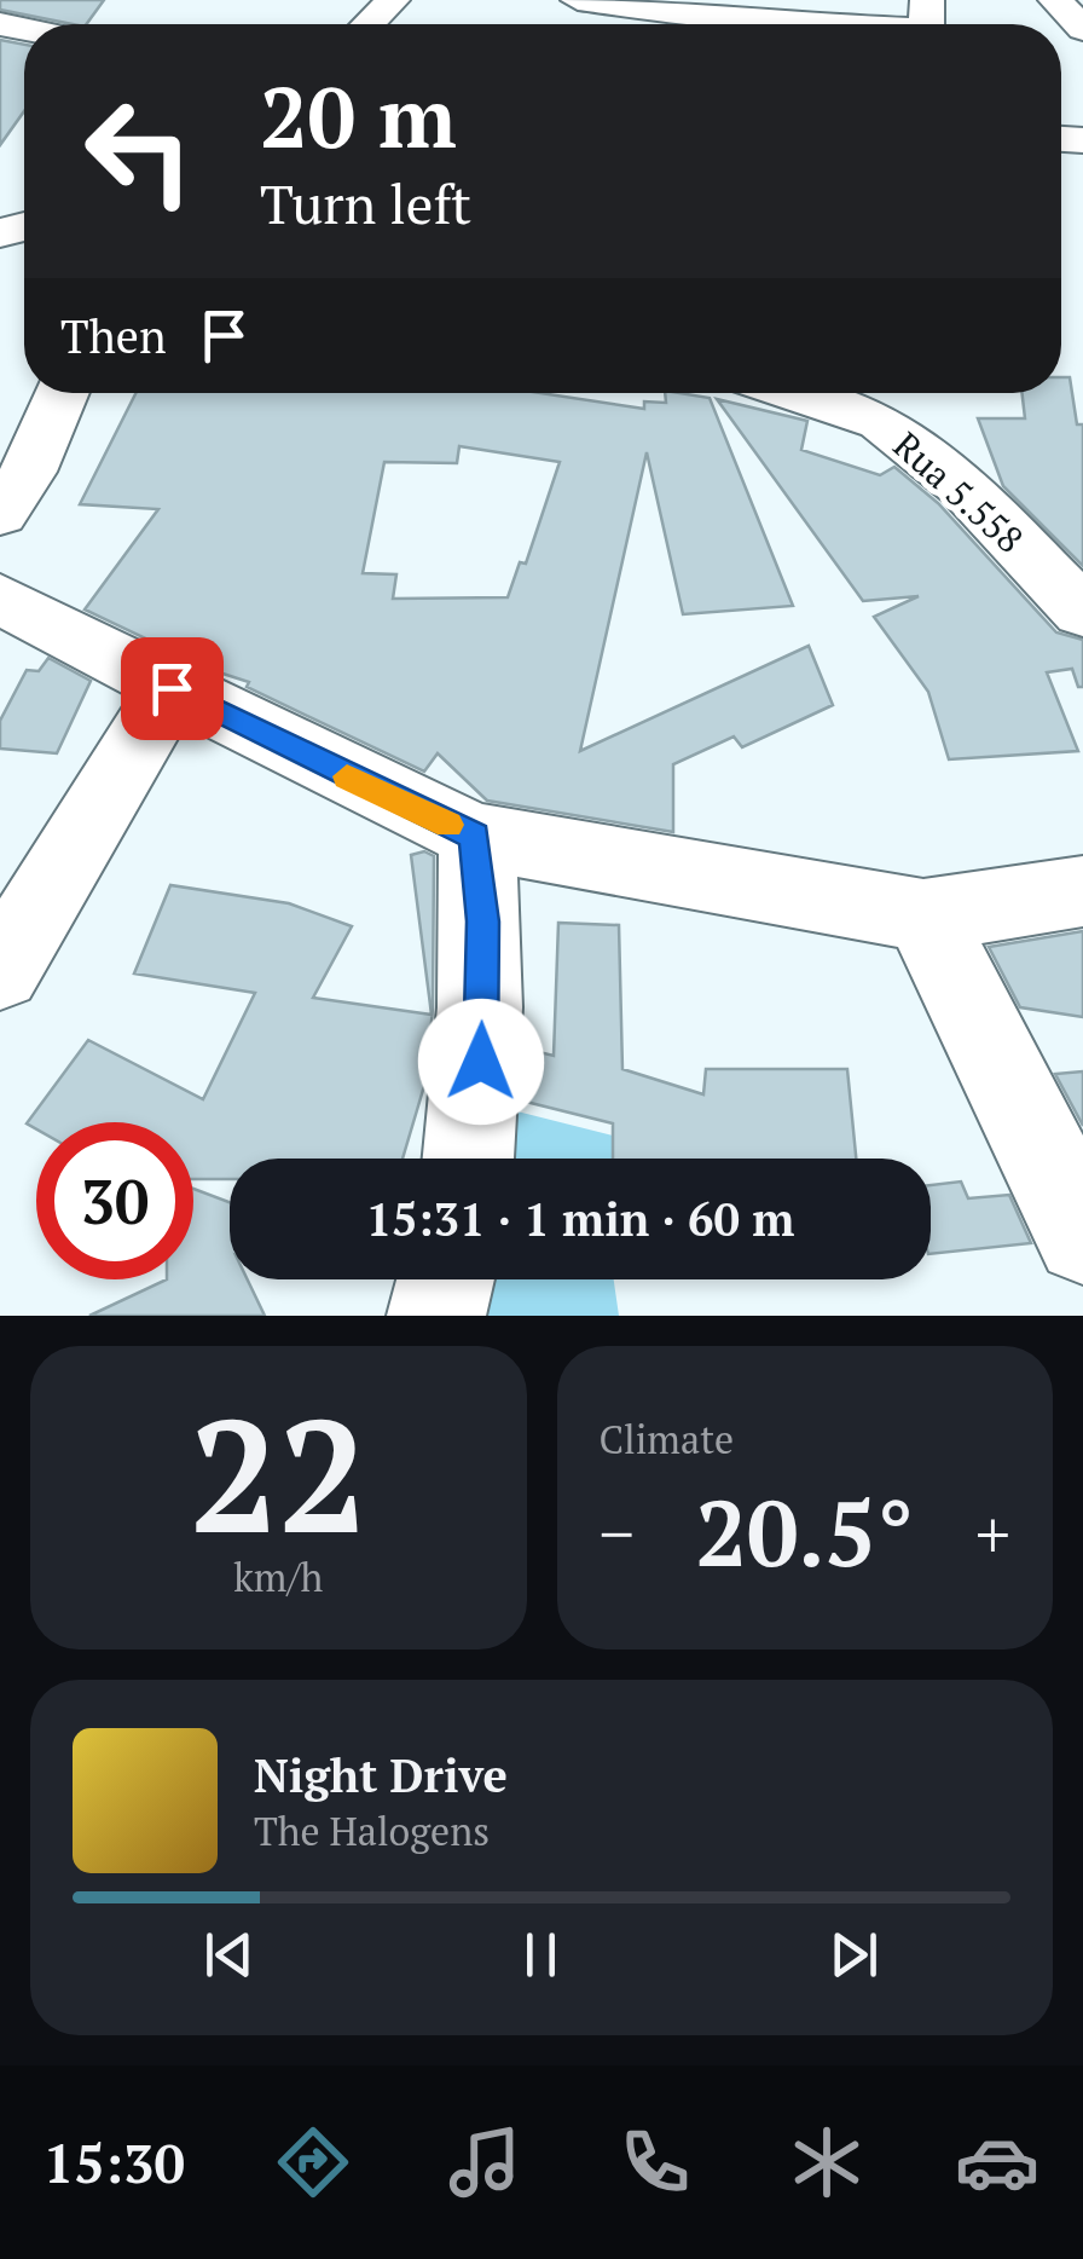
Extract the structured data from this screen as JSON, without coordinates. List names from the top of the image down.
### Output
{
  "streets": {
    "street": ["Rua 5.558"]
  },
  "page": {
    "turn": ["20 m", "Turn left"],
    "then": "Then",
    "limit": "30",
    "trip": "15:31 · 1 min · 60 m",
    "tile": [
      ["22", "km/h"],
      "Climate"
    ],
    "heat": ["−", "20.5°", "+"],
    "song": ["Night Drive", "The Halogens"],
    "tabs": "15:30"
  }
}
